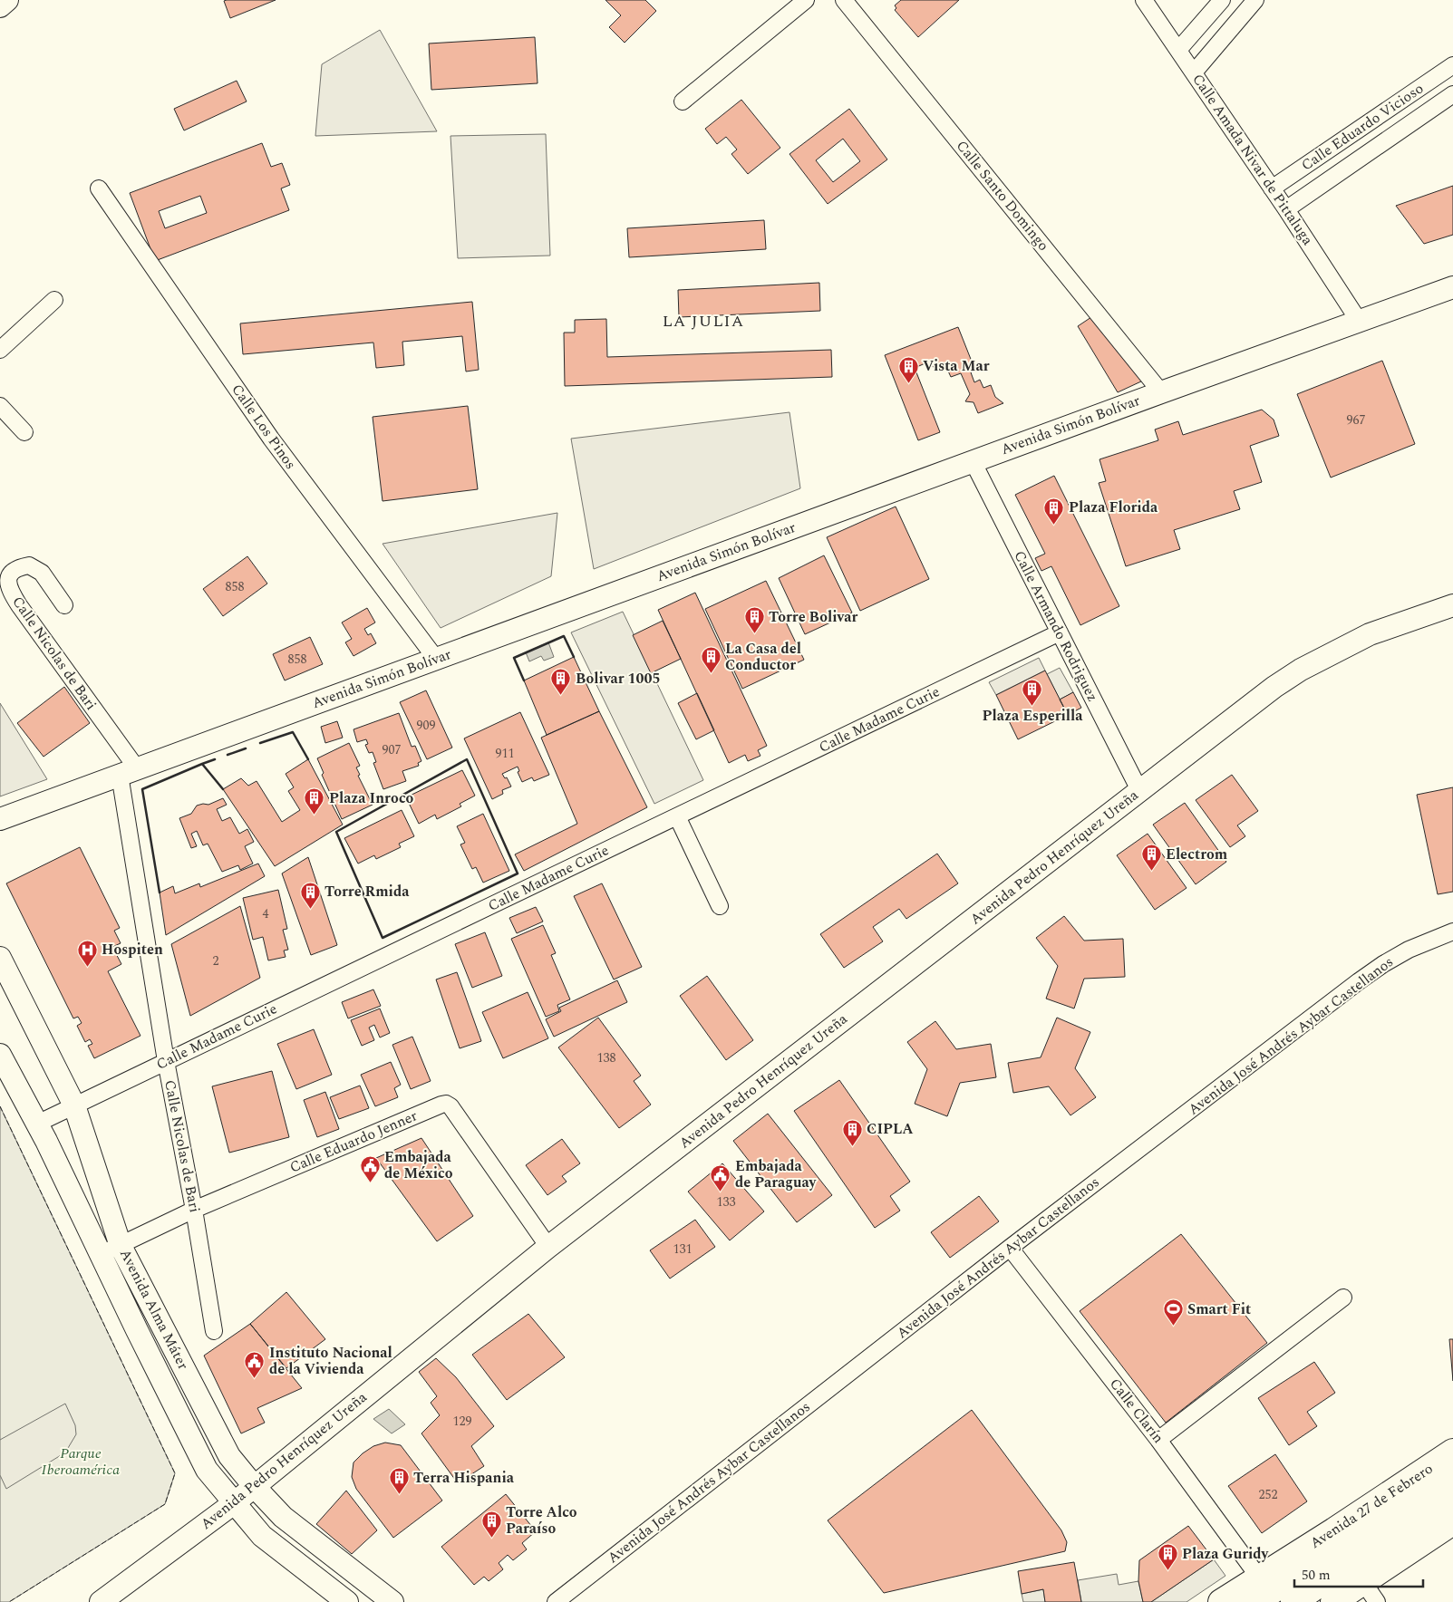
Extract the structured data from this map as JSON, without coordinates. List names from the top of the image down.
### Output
{
  "streets": {
    "main road": [
      "Avenida Simón Bolívar",
      "Avenida Pedro Henríquez Ureña",
      "Avenida Alma Máter",
      "Avenida 27 de Febrero"
    ],
    "street": [
      "Calle Eduardo Vicioso",
      "Calle Amada Nivar de Pittaluga",
      "Calle Santo Domingo",
      "Calle Los Pinos",
      "Calle Armando Rodriguez",
      "Calle Nicolas de Bari",
      "Calle Madame Curie",
      "Avenida José Andrés Aybar Castellanos",
      "Calle Eduardo Jenner",
      "Calle Clarín"
    ]
  },
  "crossings": [
    ["Calle Eduardo Vicioso", "Calle Amada Nivar de Pittaluga"],
    ["Calle Amada Nivar de Pittaluga", "Avenida Simón Bolívar"],
    ["Calle Santo Domingo", "Avenida Simón Bolívar"],
    ["Avenida Simón Bolívar", "Calle Los Pinos"],
    ["Avenida Simón Bolívar", "Calle Armando Rodriguez"],
    ["Avenida Simón Bolívar", "Calle Nicolas de Bari"],
    ["Calle Armando Rodriguez", "Calle Madame Curie"],
    ["Calle Armando Rodriguez", "Avenida Pedro Henríquez Ureña"],
    ["Calle Nicolas de Bari", "Calle Madame Curie"],
    ["Calle Nicolas de Bari", "Calle Eduardo Jenner"],
    ["Calle Madame Curie", "Avenida Alma Máter"],
    ["Avenida Pedro Henríquez Ureña", "Calle Eduardo Jenner"],
    ["Avenida Pedro Henríquez Ureña", "Avenida Alma Máter"],
    ["Avenida José Andrés Aybar Castellanos", "Calle Clarín"],
    ["Calle Eduardo Jenner", "Avenida Alma Máter"],
    ["Calle Clarín", "Avenida 27 de Febrero"]
  ],
  "districts": ["LA JULIA"],
  "parks": ["Parque Iberoamérica"],
  "places": {
    "building": [
      "Vista Mar",
      "Plaza Florida",
      "Torre Bolivar",
      "La Casa del Conductor",
      "Bolivar 1005",
      "Plaza Esperilla",
      "Plaza Inroco",
      "Electrom",
      "Torre Rmida",
      "CIPLA",
      "Terra Hispania",
      "Torre Alco Paraíso",
      "Plaza Guridy"
    ],
    "hospital": ["Hospiten"],
    "public building": ["Embajada de México", "Embajada de Paraguay", "Instituto Nacional de la Vivienda"],
    "sports": ["Smart Fit"]
  },
  "house_numbers": [
    "967",
    "858",
    "858",
    "909",
    "907",
    "911",
    "4",
    "2",
    "138",
    "133",
    "131",
    "129",
    "252"
  ],
  "scale_bar": "50 m"
}
